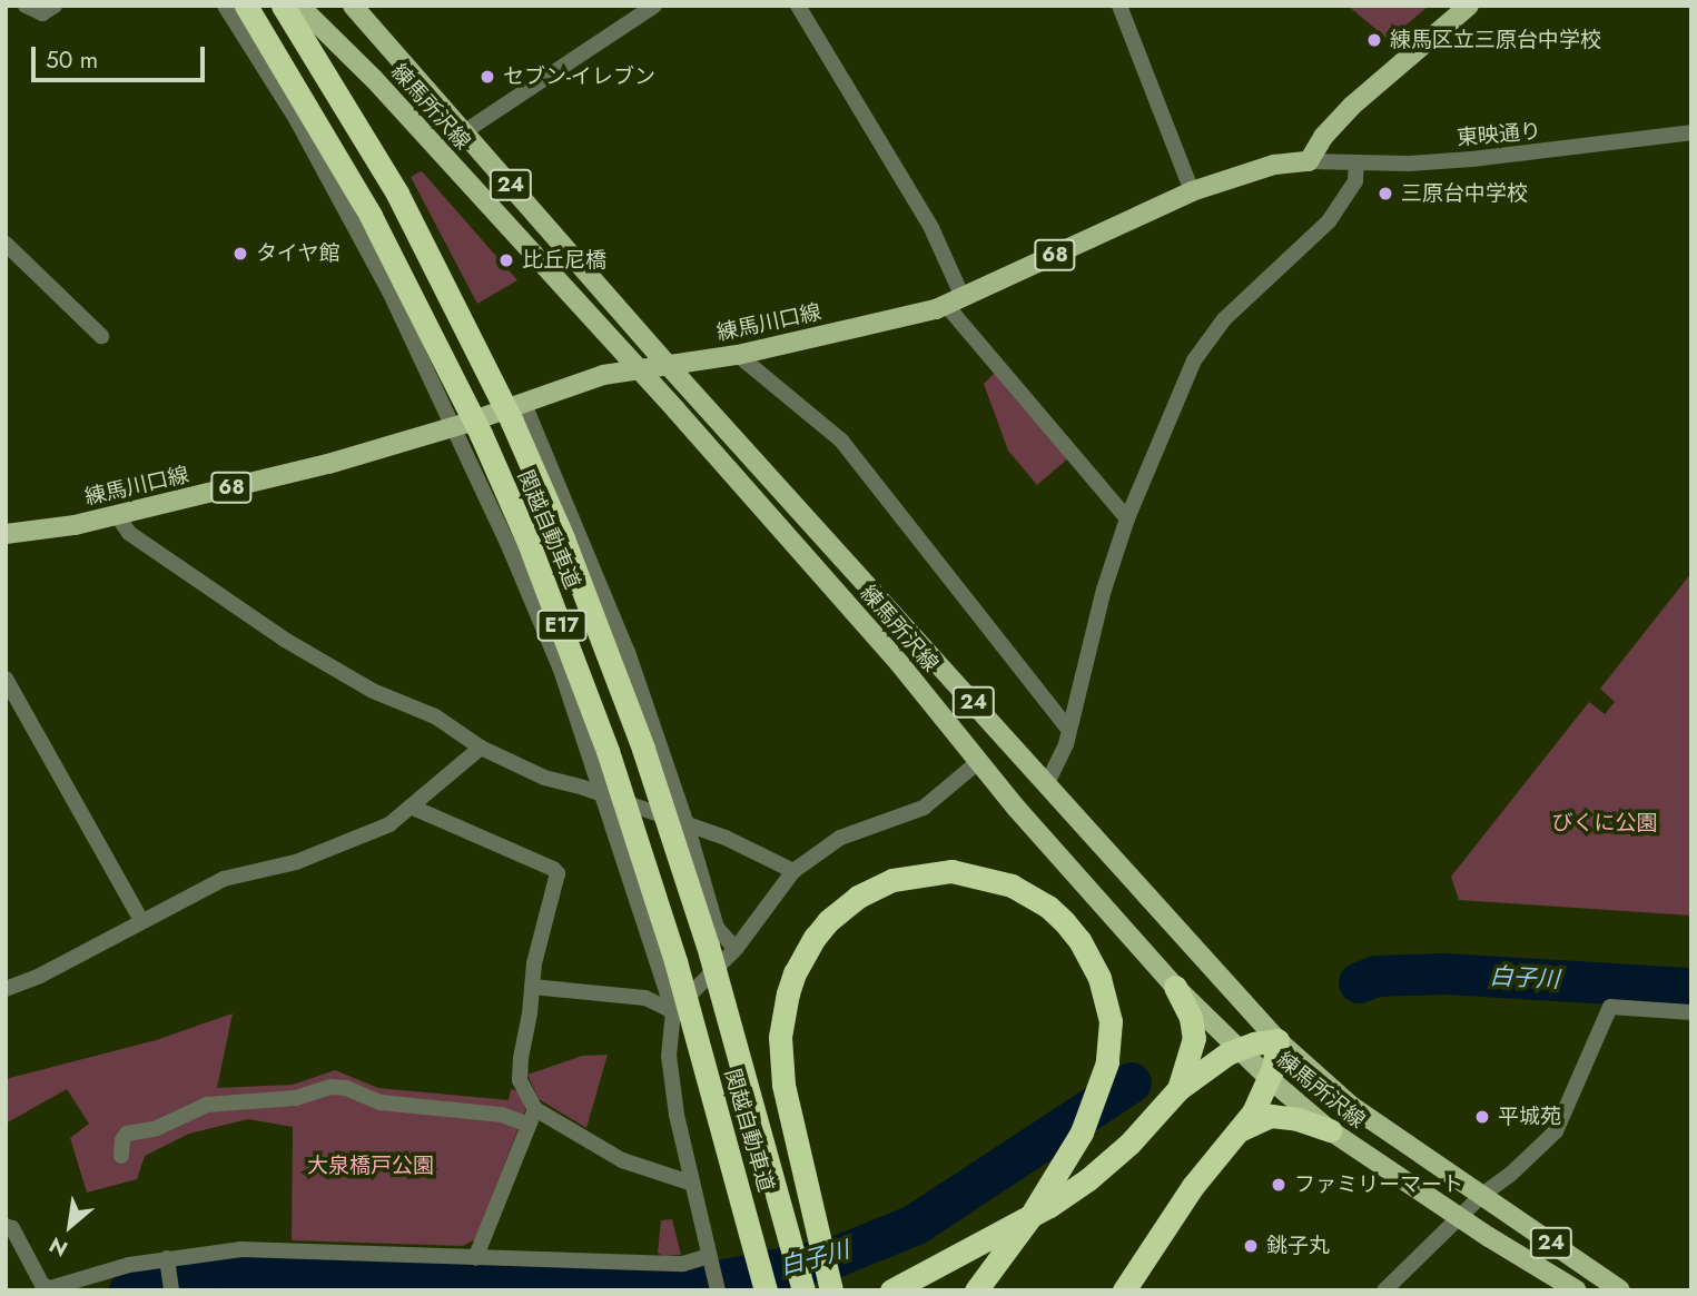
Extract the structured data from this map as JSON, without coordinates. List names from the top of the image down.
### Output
{
  "streets": {
    "highway": ["関越自動車道", "E17"],
    "main road": [
      "練馬所沢線",
      "24",
      "68",
      "練馬川口線"
    ],
    "street": ["東映通り"]
  },
  "crossings": [
    ["練馬所沢線", "練馬川口線"],
    ["東映通り", "練馬川口線"]
  ],
  "water": ["白子川"],
  "parks": ["びくに公園", "大泉橋戸公園"],
  "places": [
    "練馬区立三原台中学校",
    "セブン-イレブン",
    "三原台中学校",
    "タイヤ館",
    "比丘尼橋",
    "平城苑",
    "ファミリーマート",
    "銚子丸"
  ],
  "scale_bar": "50 m",
  "north": "bottom left"
}
